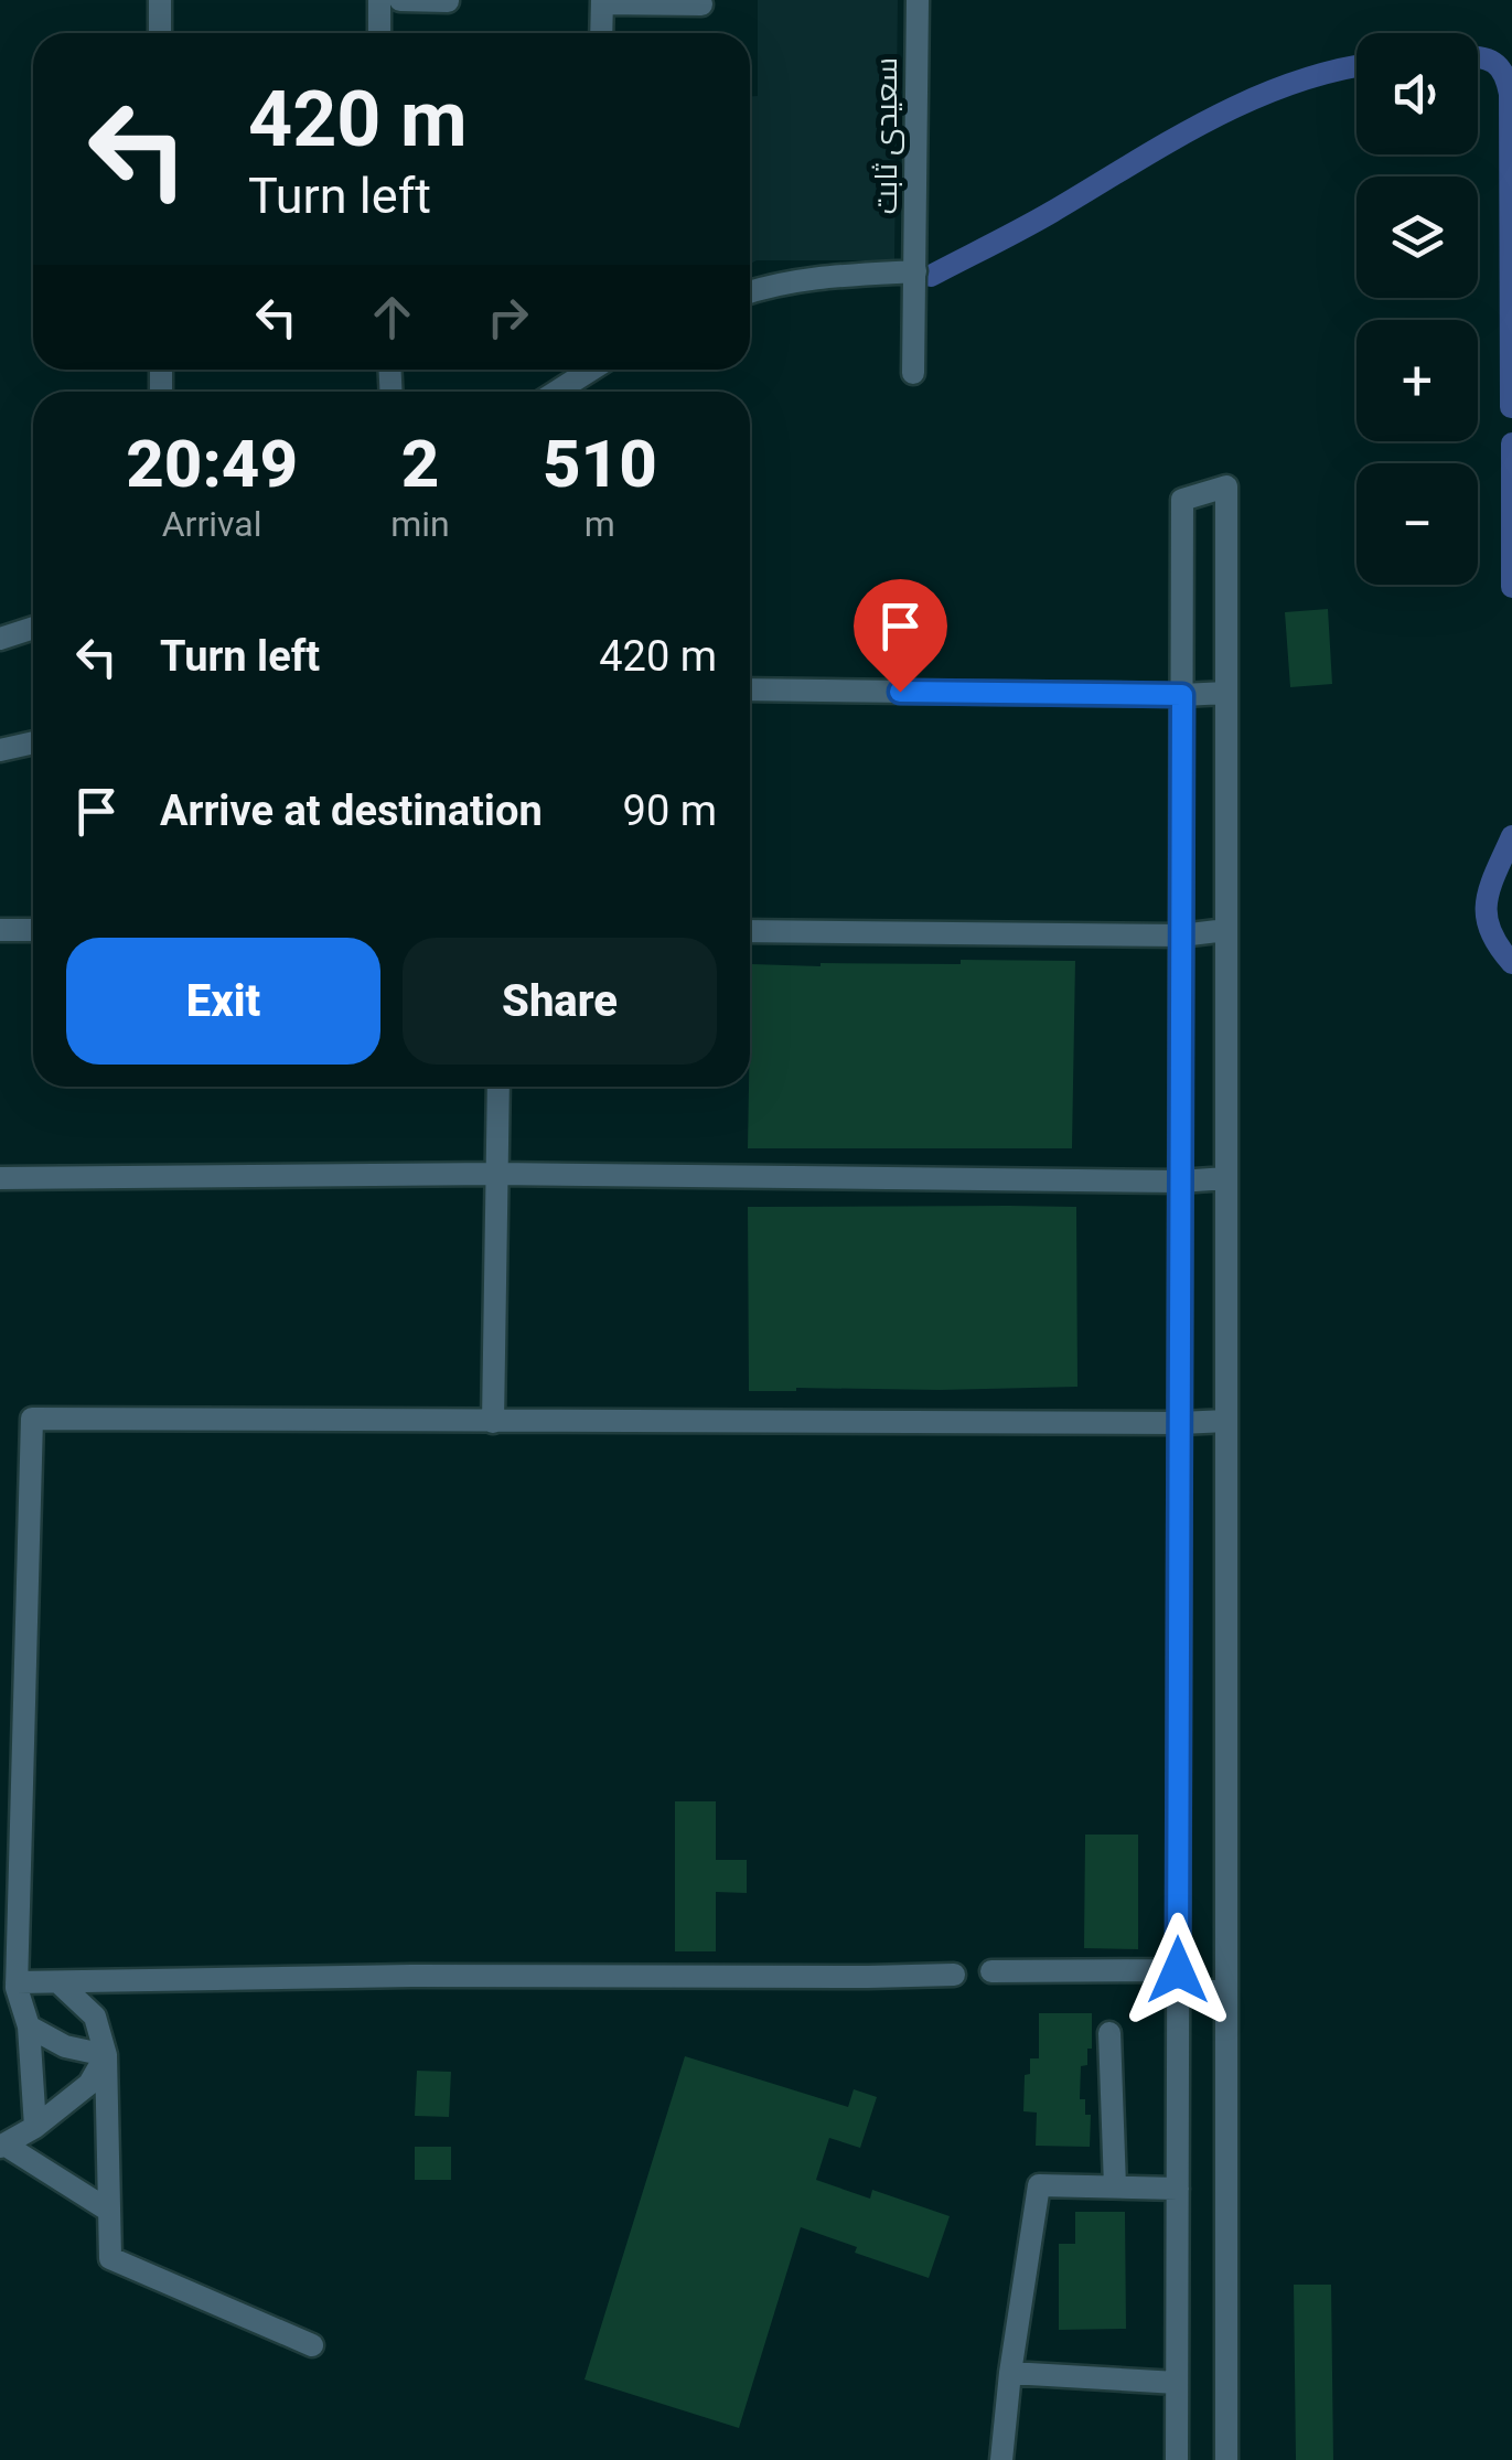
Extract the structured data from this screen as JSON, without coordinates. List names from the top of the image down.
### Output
{
  "streets": {
    "street": ["سعیدی ثابت"]
  },
  "page": {
    "map_buttons": ["+", "−"],
    "turn": ["420 m", "Turn left"],
    "eta": [
      "20:49",
      "Arrival",
      "2",
      "min",
      "510",
      "m"
    ],
    "list": [
      {
        "name": "Turn left",
        "value": "420 m"
      },
      {
        "name": "Arrive at destination",
        "value": "90 m"
      }
    ],
    "buttons": ["Exit", "Share"]
  }
}
